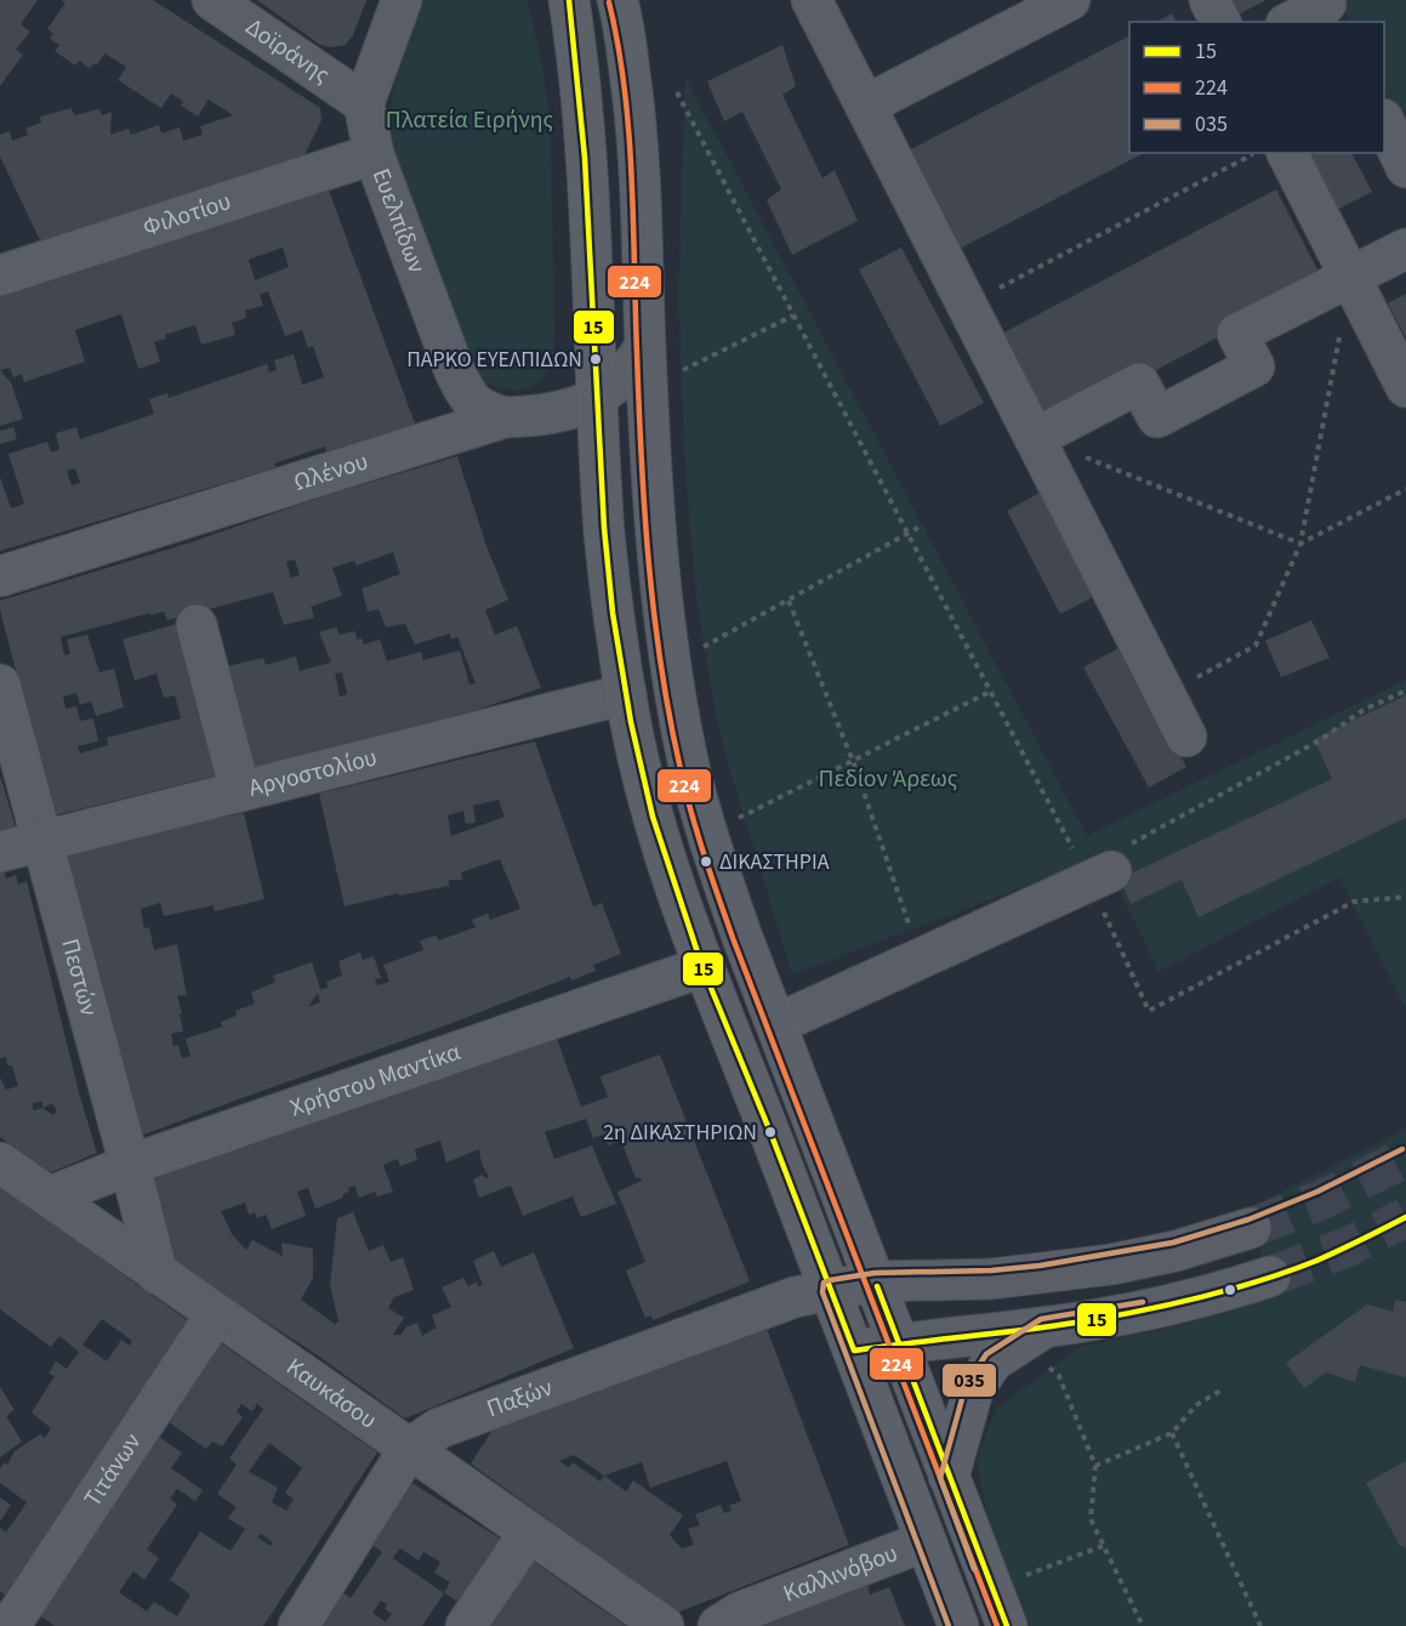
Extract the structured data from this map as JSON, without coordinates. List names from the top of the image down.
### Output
{
  "streets": {
    "street": [
      "Δοϊράνης",
      "Φιλοτίου",
      "Ευελπίδων",
      "Ωλένου",
      "Αργοστολίου",
      "Πεστών",
      "Χρήστου Μαντίκα",
      "Καυκάσου",
      "Παξών",
      "Τιτάνων",
      "Καλλινόβου"
    ]
  },
  "crossings": [
    ["Δοϊράνης", "Ευελπίδων"],
    ["Φιλοτίου", "Ευελπίδων"],
    ["Ευελπίδων", "Ωλένου"],
    ["Αργοστολίου", "Πεστών"],
    ["Πεστών", "Χρήστου Μαντίκα"],
    ["Πεστών", "Καυκάσου"],
    ["Χρήστου Μαντίκα", "Καυκάσου"],
    ["Καυκάσου", "Παξών"],
    ["Καυκάσου", "Τιτάνων"]
  ],
  "parks": ["Πλατεία Ειρήνης", "Πεδίον Άρεως"],
  "places": ["ΠΑΡΚΟ ΕΥΕΛΠΙΔΩΝ", "ΔΙΚΑΣΤΗΡΙΑ", "2η ΔΙΚΑΣΤΗΡΙΩΝ"],
  "lines": ["transit line 15", "transit line 224", "transit line 035"],
  "legend": ["15", "224", "035"]
}
